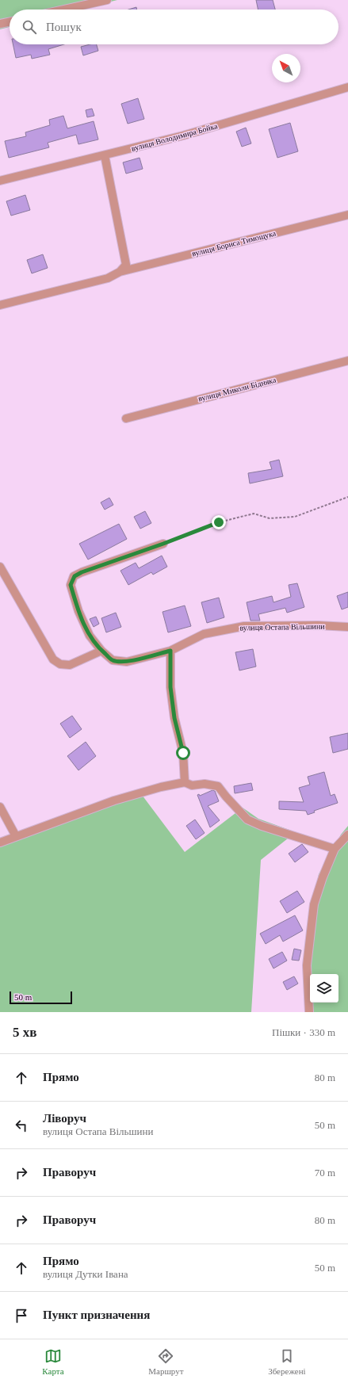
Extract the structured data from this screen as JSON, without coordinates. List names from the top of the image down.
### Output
{
  "streets": {
    "street": [
      "вулиця Володимира Бойка",
      "вулиця Бориса Тимощука",
      "вулиця Миколи Бідняка",
      "вулиця Остапа Вільшини"
    ]
  },
  "scale_bar": "50 m",
  "north": "top left",
  "page": {
    "search": "Пошук",
    "scale": "50 m",
    "heading": ["5 хв", "Пішки · 330 m"],
    "list": [
      ["Прямо", "80 m"],
      ["Ліворуч", "вулиця Остапа Вільшини", "50 m"],
      ["Праворуч", "70 m"],
      ["Праворуч", "80 m"],
      ["Прямо", "вулиця Дутки Івана", "50 m"],
      "Пункт призначення"
    ],
    "nav": ["Карта", "Маршрут", "Збережені"]
  }
}
